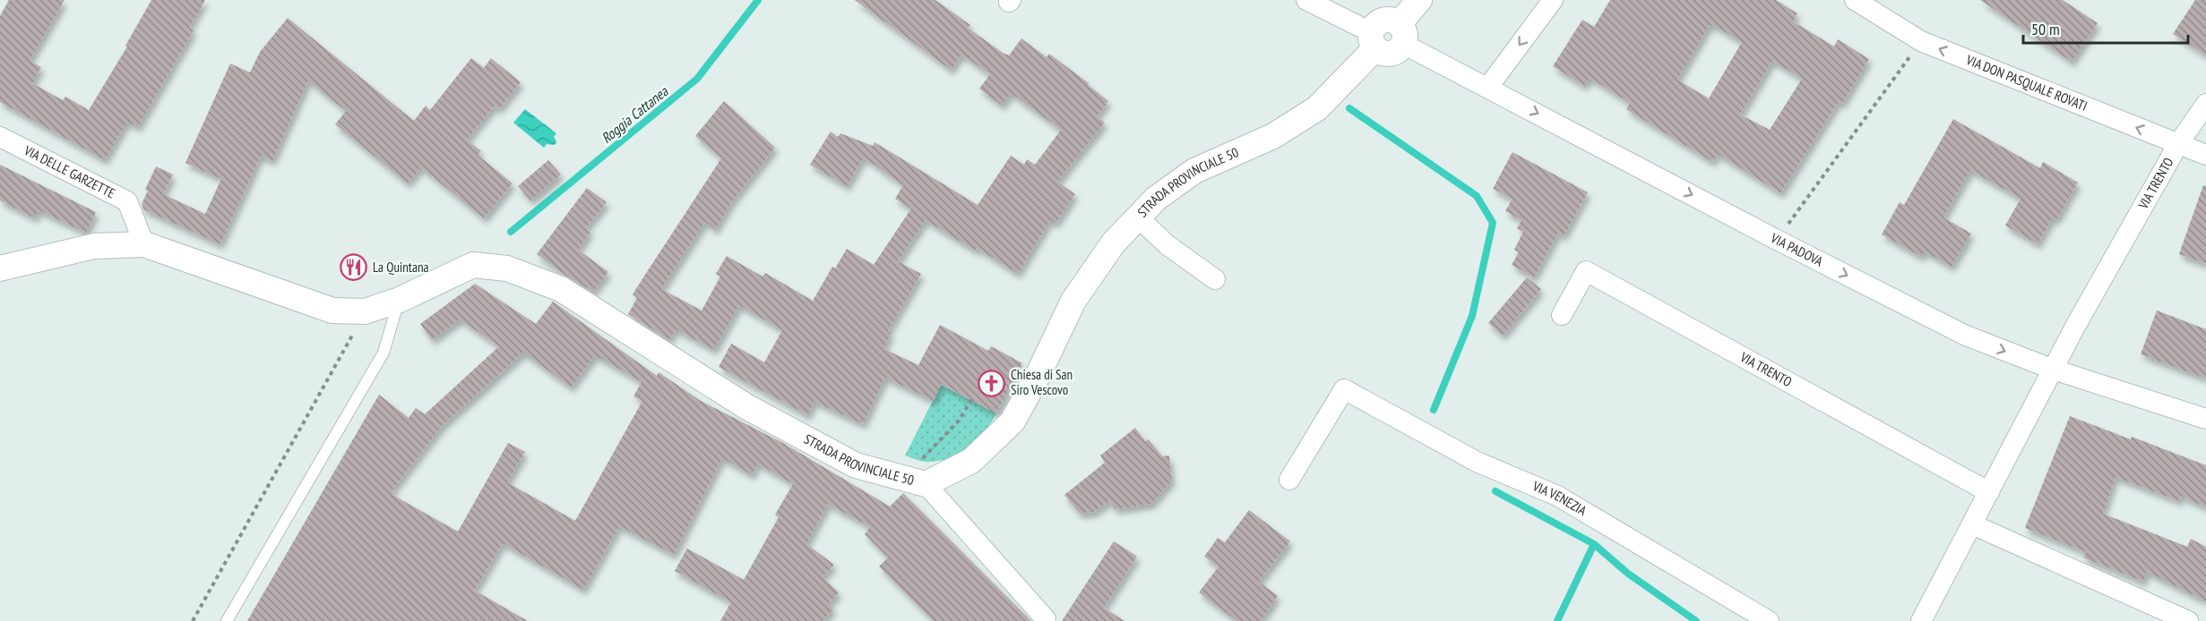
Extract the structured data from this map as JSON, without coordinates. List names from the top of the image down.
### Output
{
  "streets": {
    "street": [
      "VIA DON PASQUALE ROVATI",
      "VIA DELLE GARZETTE",
      "VIA TRENTO",
      "STRADA PROVINCIALE 50",
      "VIA PADOVA",
      "VIA VENEZIA"
    ]
  },
  "crossings": [
    ["VIA DON PASQUALE ROVATI", "VIA TRENTO"],
    ["VIA DELLE GARZETTE", "STRADA PROVINCIALE 50"],
    ["VIA TRENTO", "VIA PADOVA"],
    ["STRADA PROVINCIALE 50", "VIA PADOVA"]
  ],
  "one_way": ["VIA DON PASQUALE ROVATI", "VIA PADOVA"],
  "water": ["Roggia Cattanea"],
  "places": {
    "restaurant": ["La Quintana"],
    "church": ["Chiesa di San Siro Vescovo"]
  },
  "scale_bar": "50 m"
}
